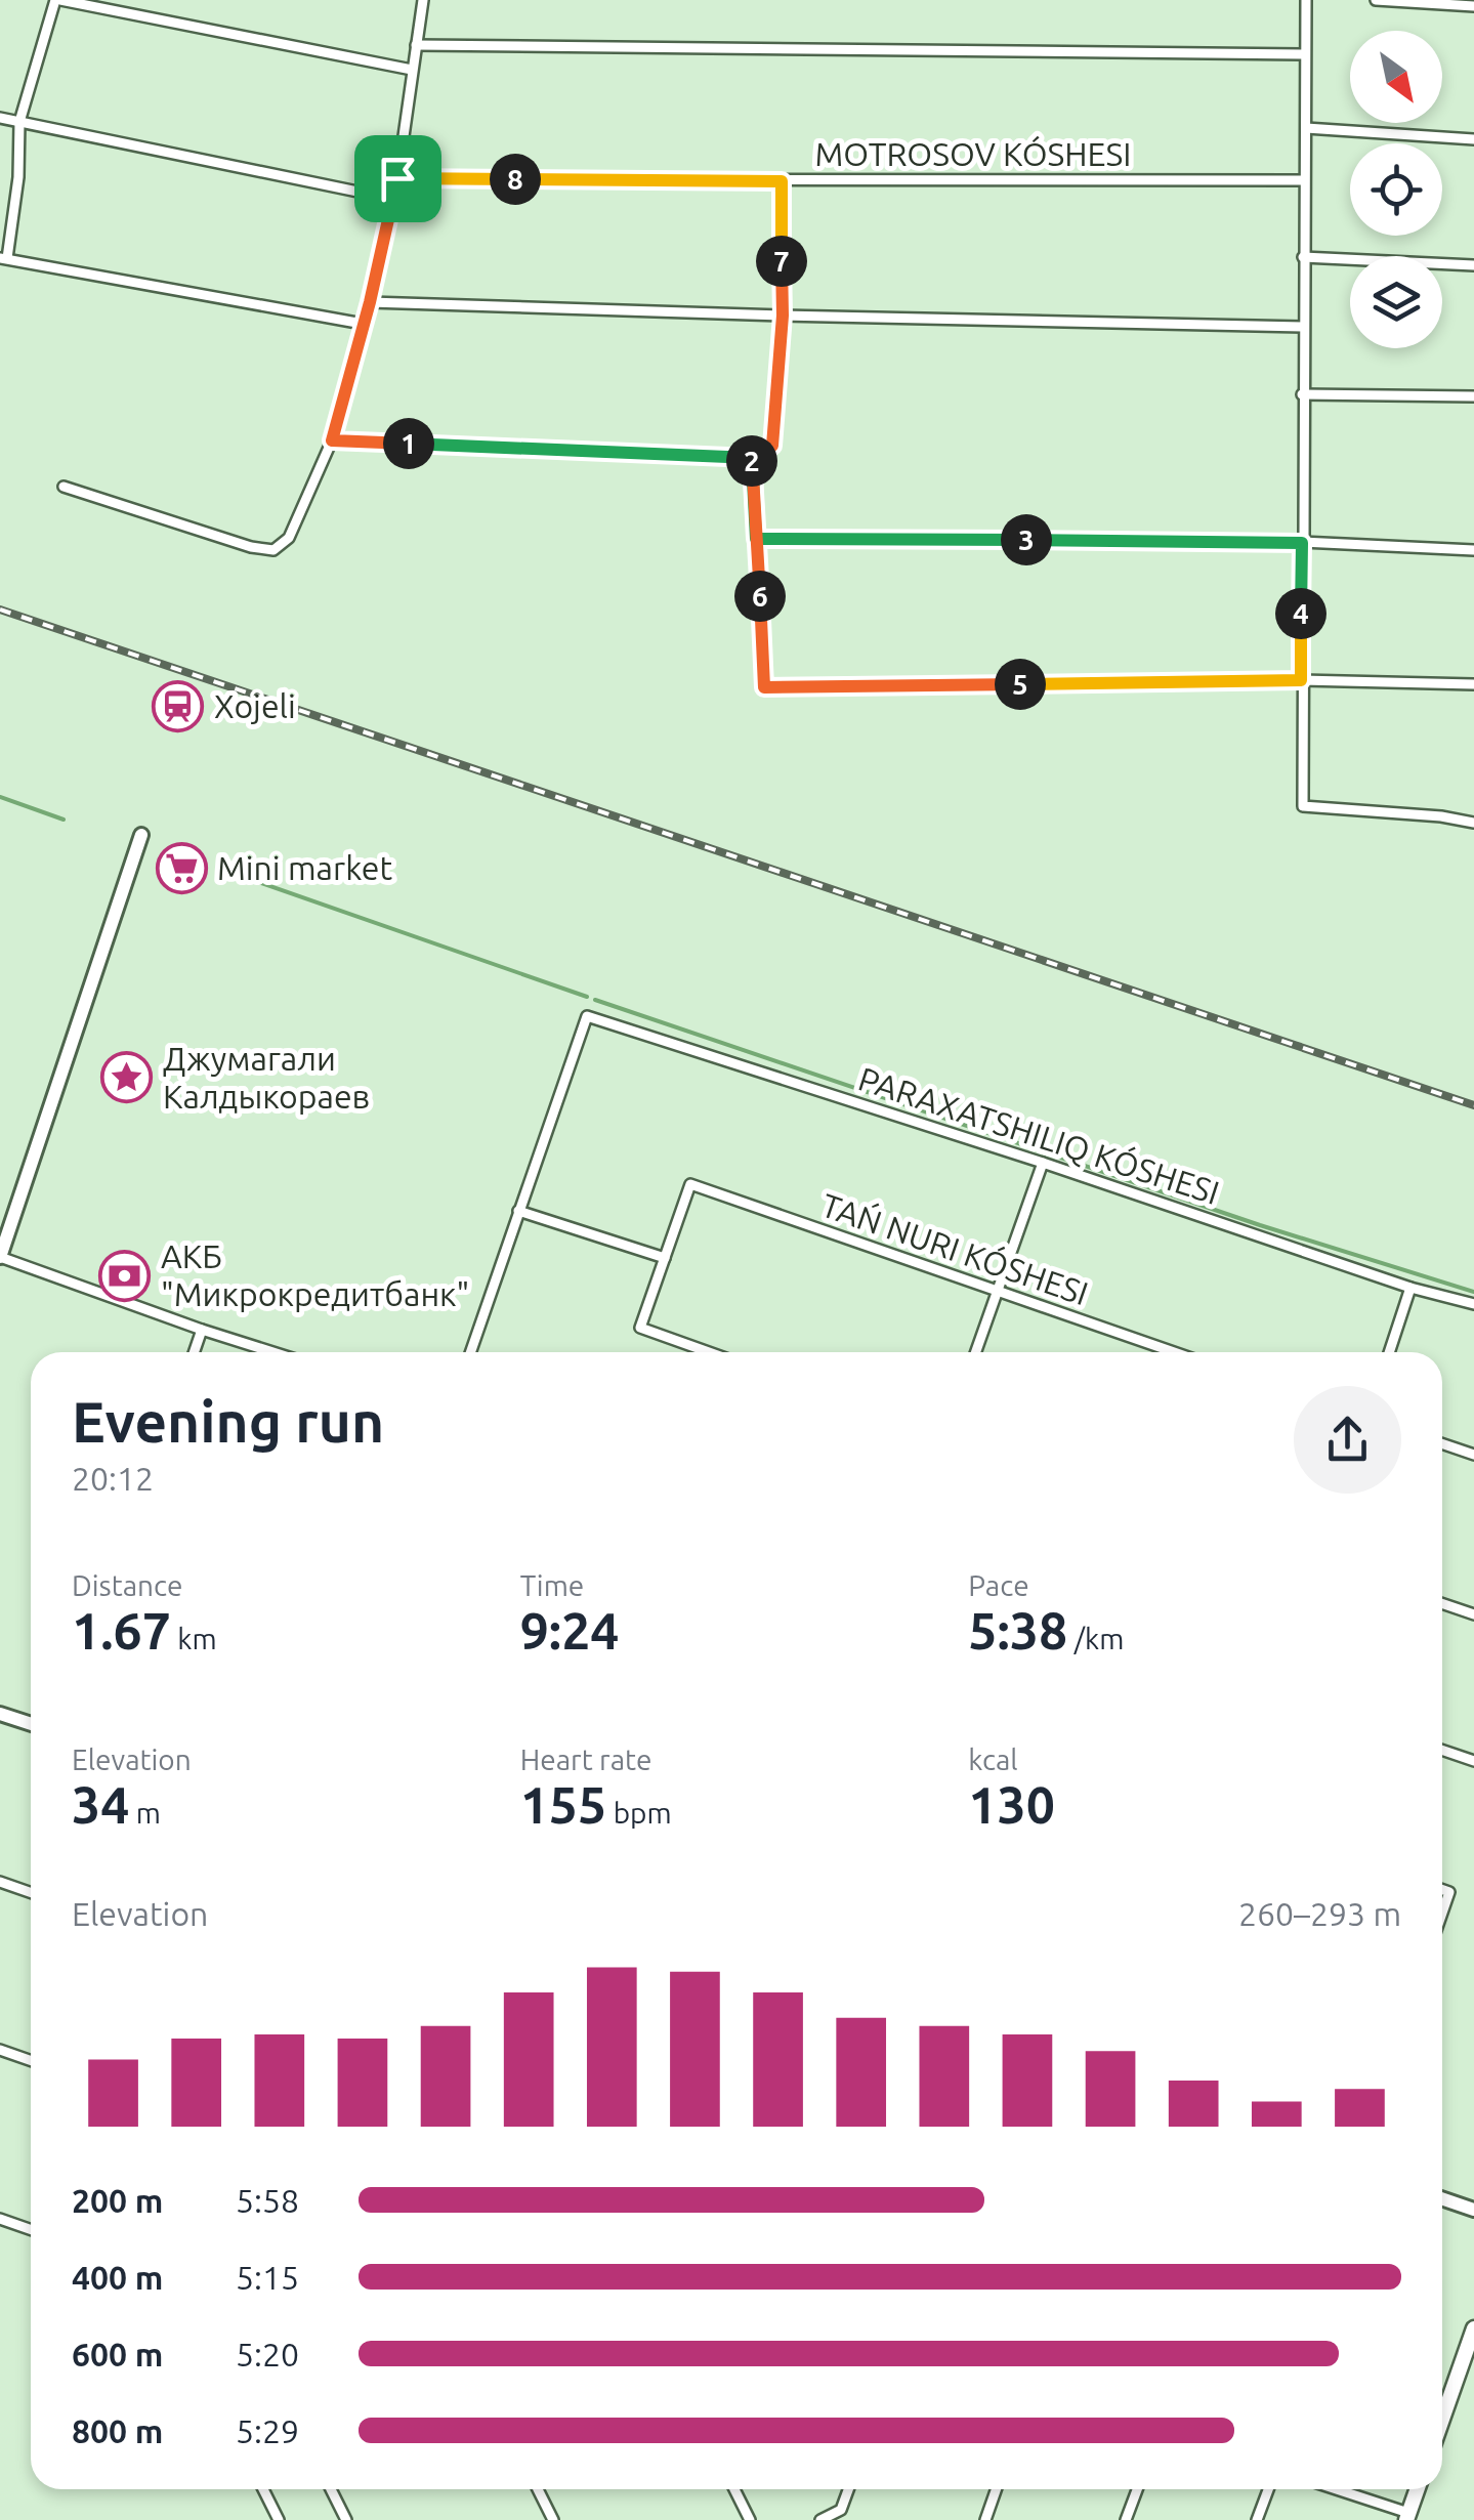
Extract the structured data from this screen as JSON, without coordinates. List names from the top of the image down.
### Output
{
  "streets": {
    "street": ["MOTROSOV KÓSHESI"]
  },
  "places": {
    "station": ["Xojeli"],
    "supermarket": ["Mini market"],
    "place": ["Джумагали Калдыкораев"],
    "bank": ["АКБ \"Микрокредитбанк\""]
  },
  "north": "bottom right",
  "page": {
    "pins": [
      "8",
      "7",
      "1",
      "2",
      "3",
      "6",
      "4",
      "5"
    ],
    "heading": ["Evening run", "20:12"],
    "stats": [
      ["Distance", "1.67 km"],
      ["Time", "9:24"],
      ["Pace", "5:38 /km"],
      ["Elevation", "34 m"],
      ["Heart rate", "155 bpm"],
      ["kcal", "130"]
    ],
    "chart": ["Elevation", "260–293 m"],
    "list": [
      {
        "name": "200 m",
        "note": "5:58"
      },
      {
        "name": "400 m",
        "note": "5:15"
      },
      {
        "name": "600 m",
        "note": "5:20"
      },
      {
        "name": "800 m",
        "note": "5:29"
      }
    ]
  }
}
